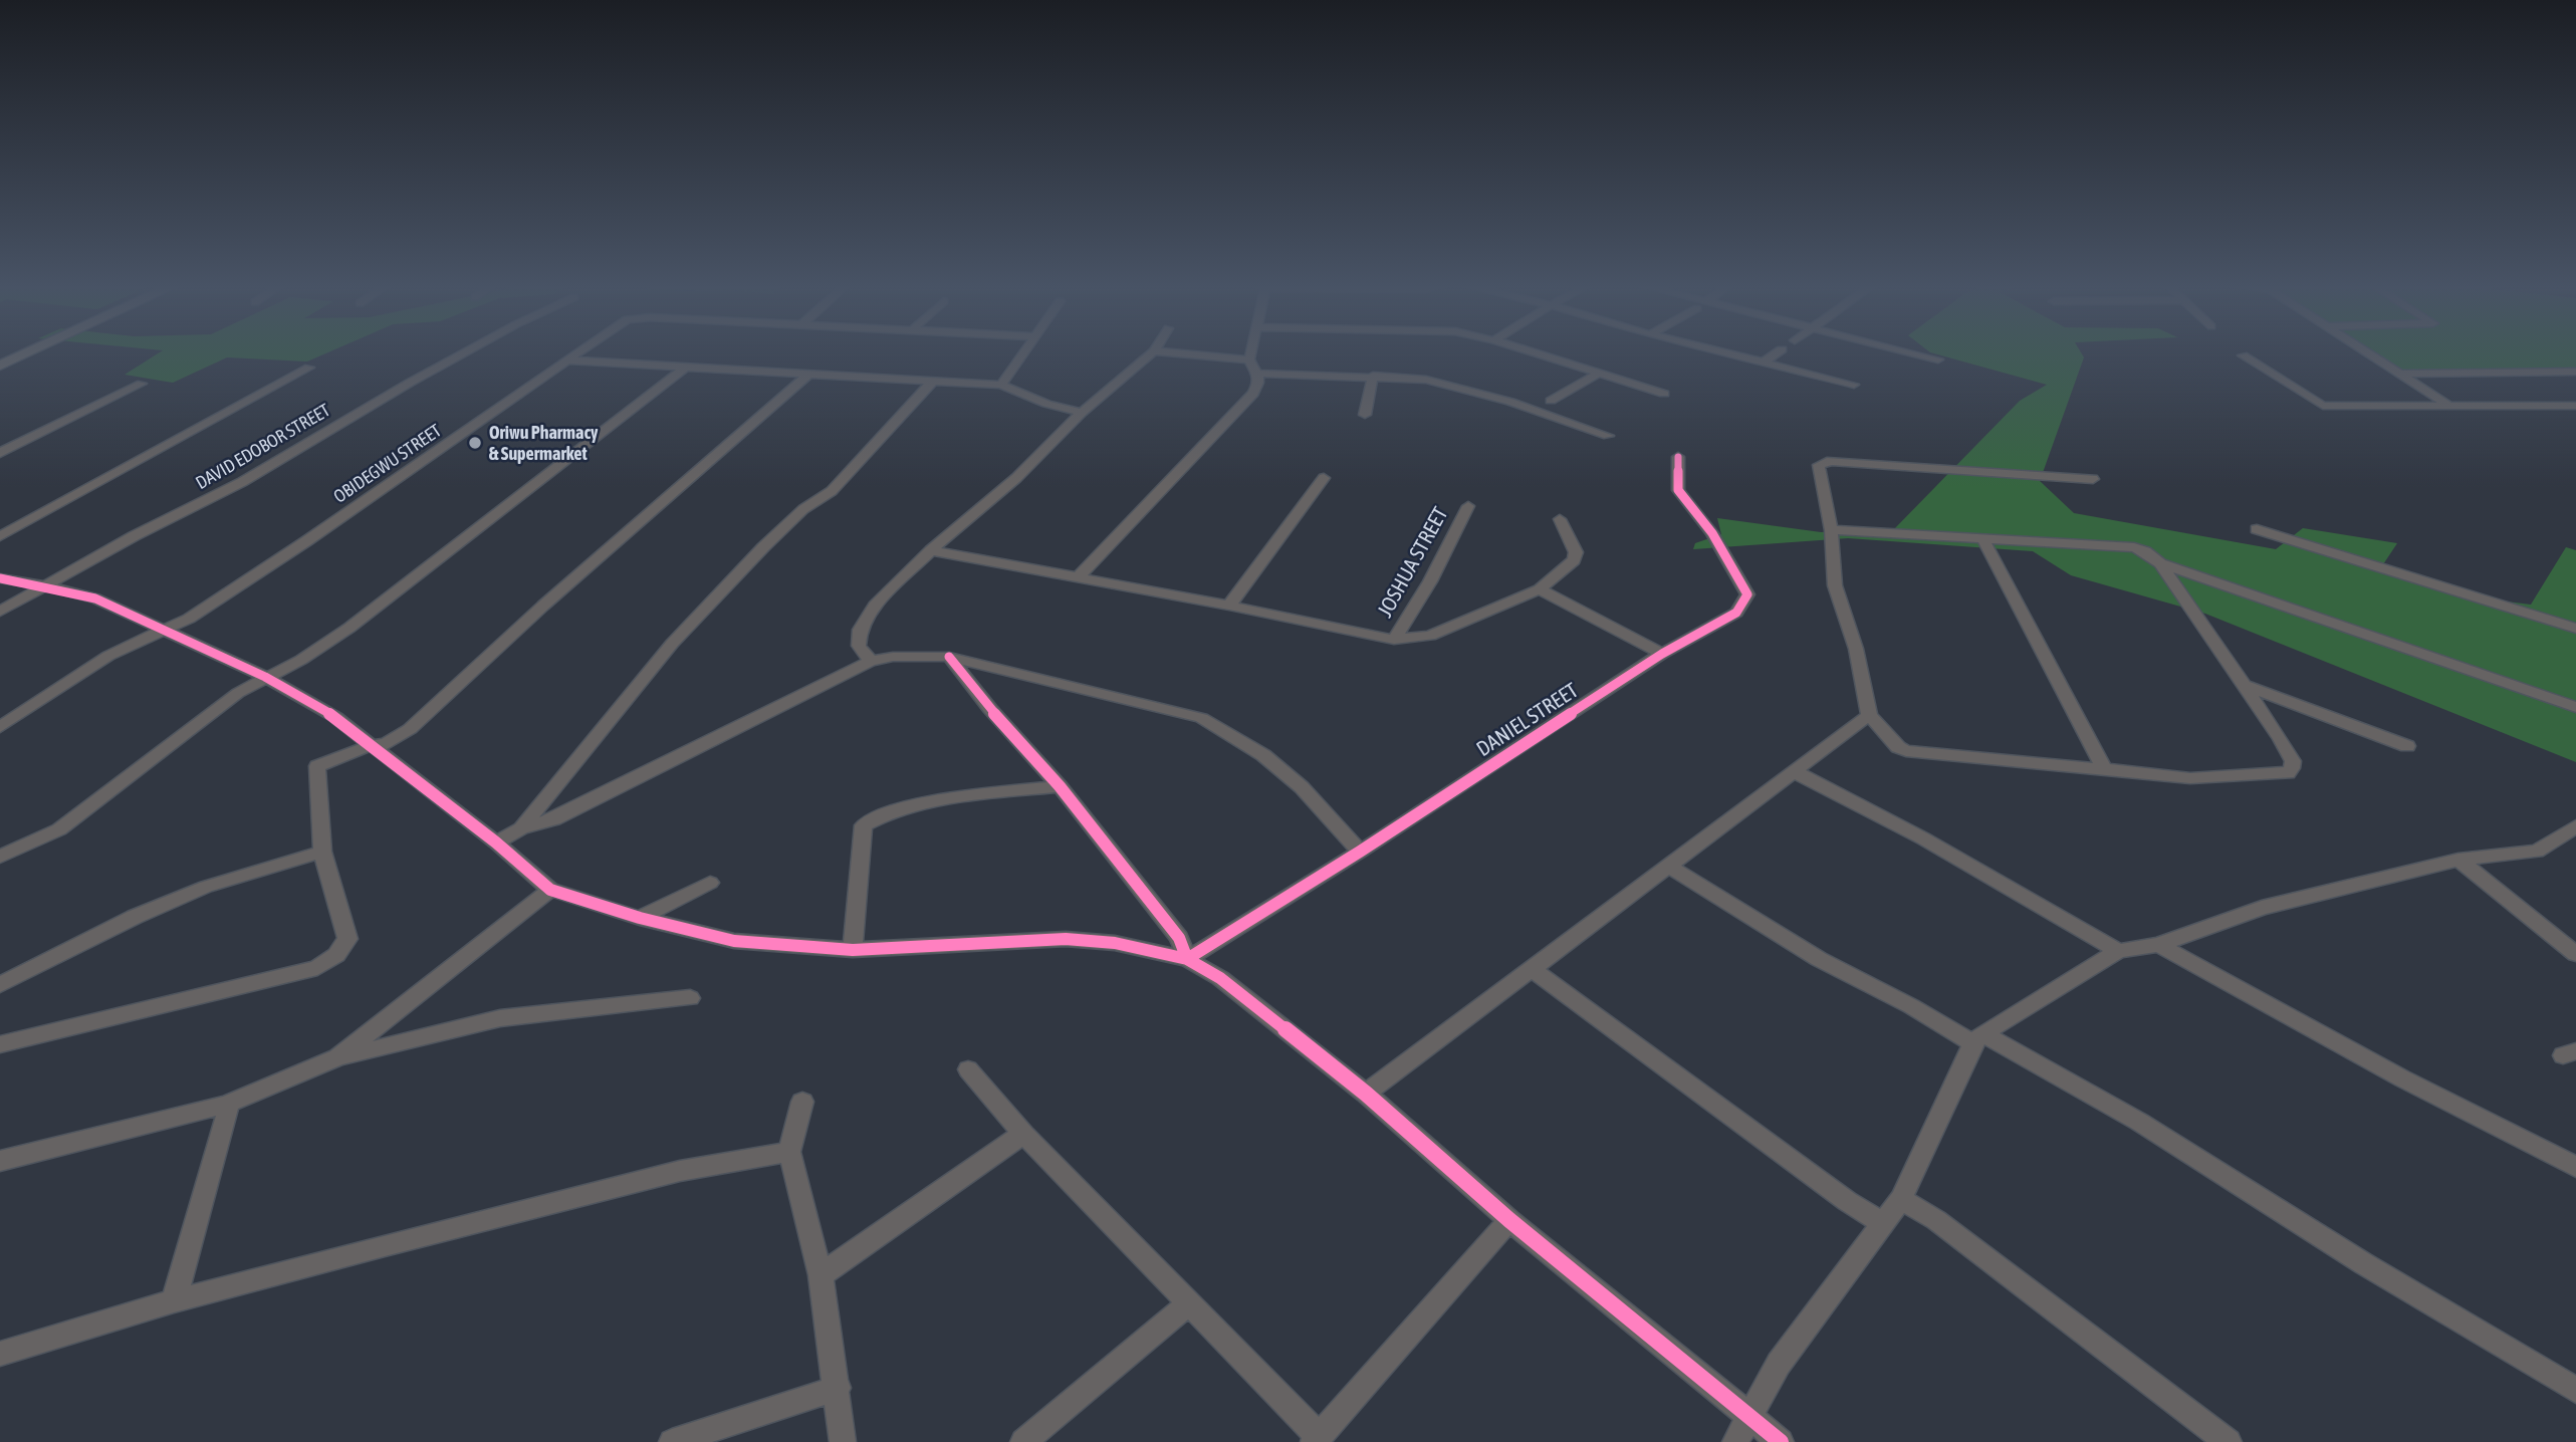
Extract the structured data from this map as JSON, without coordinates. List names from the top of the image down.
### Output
{
  "streets": {
    "street": [
      "DAVID EDOBOR STREET",
      "OBIDEGWU STREET",
      "JOSHUA STREET",
      "DANIEL STREET"
    ]
  },
  "places": ["Oriwu Pharmacy & Supermarket"]
}
